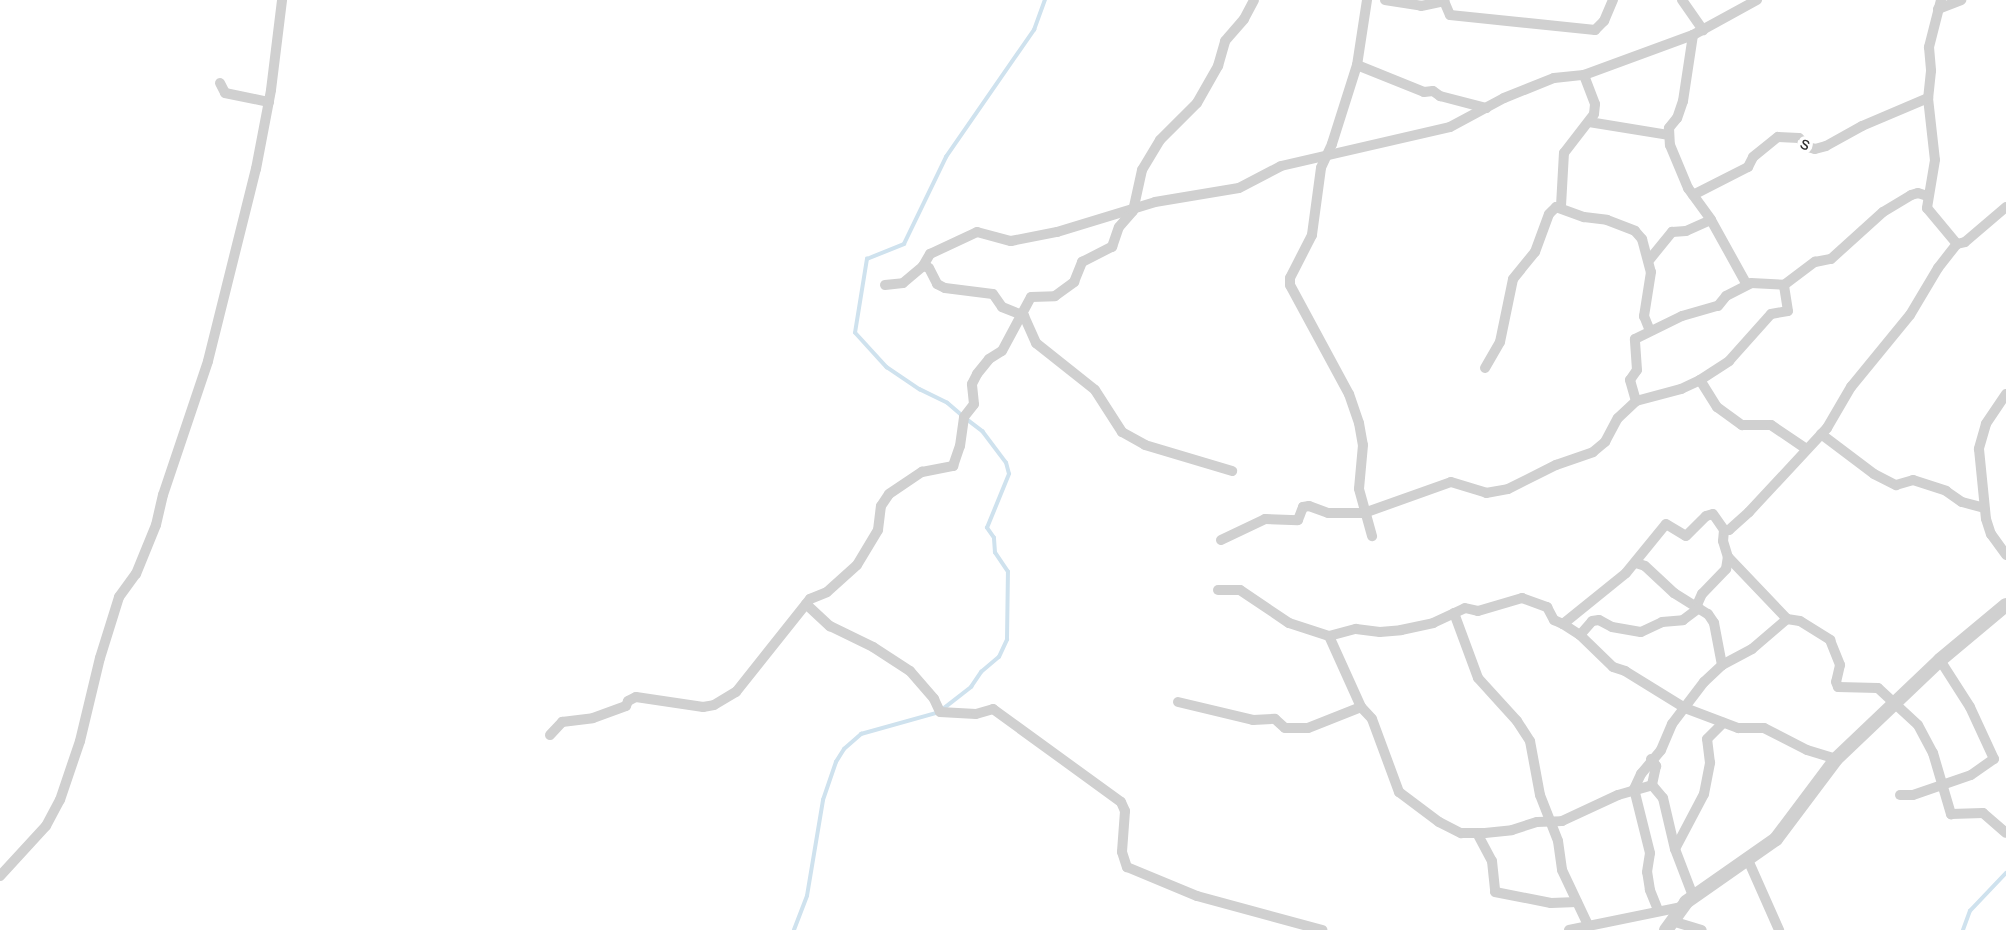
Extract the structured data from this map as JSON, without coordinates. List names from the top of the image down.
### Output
{
  "streets": {
    "street": ["s"]
  }
}
